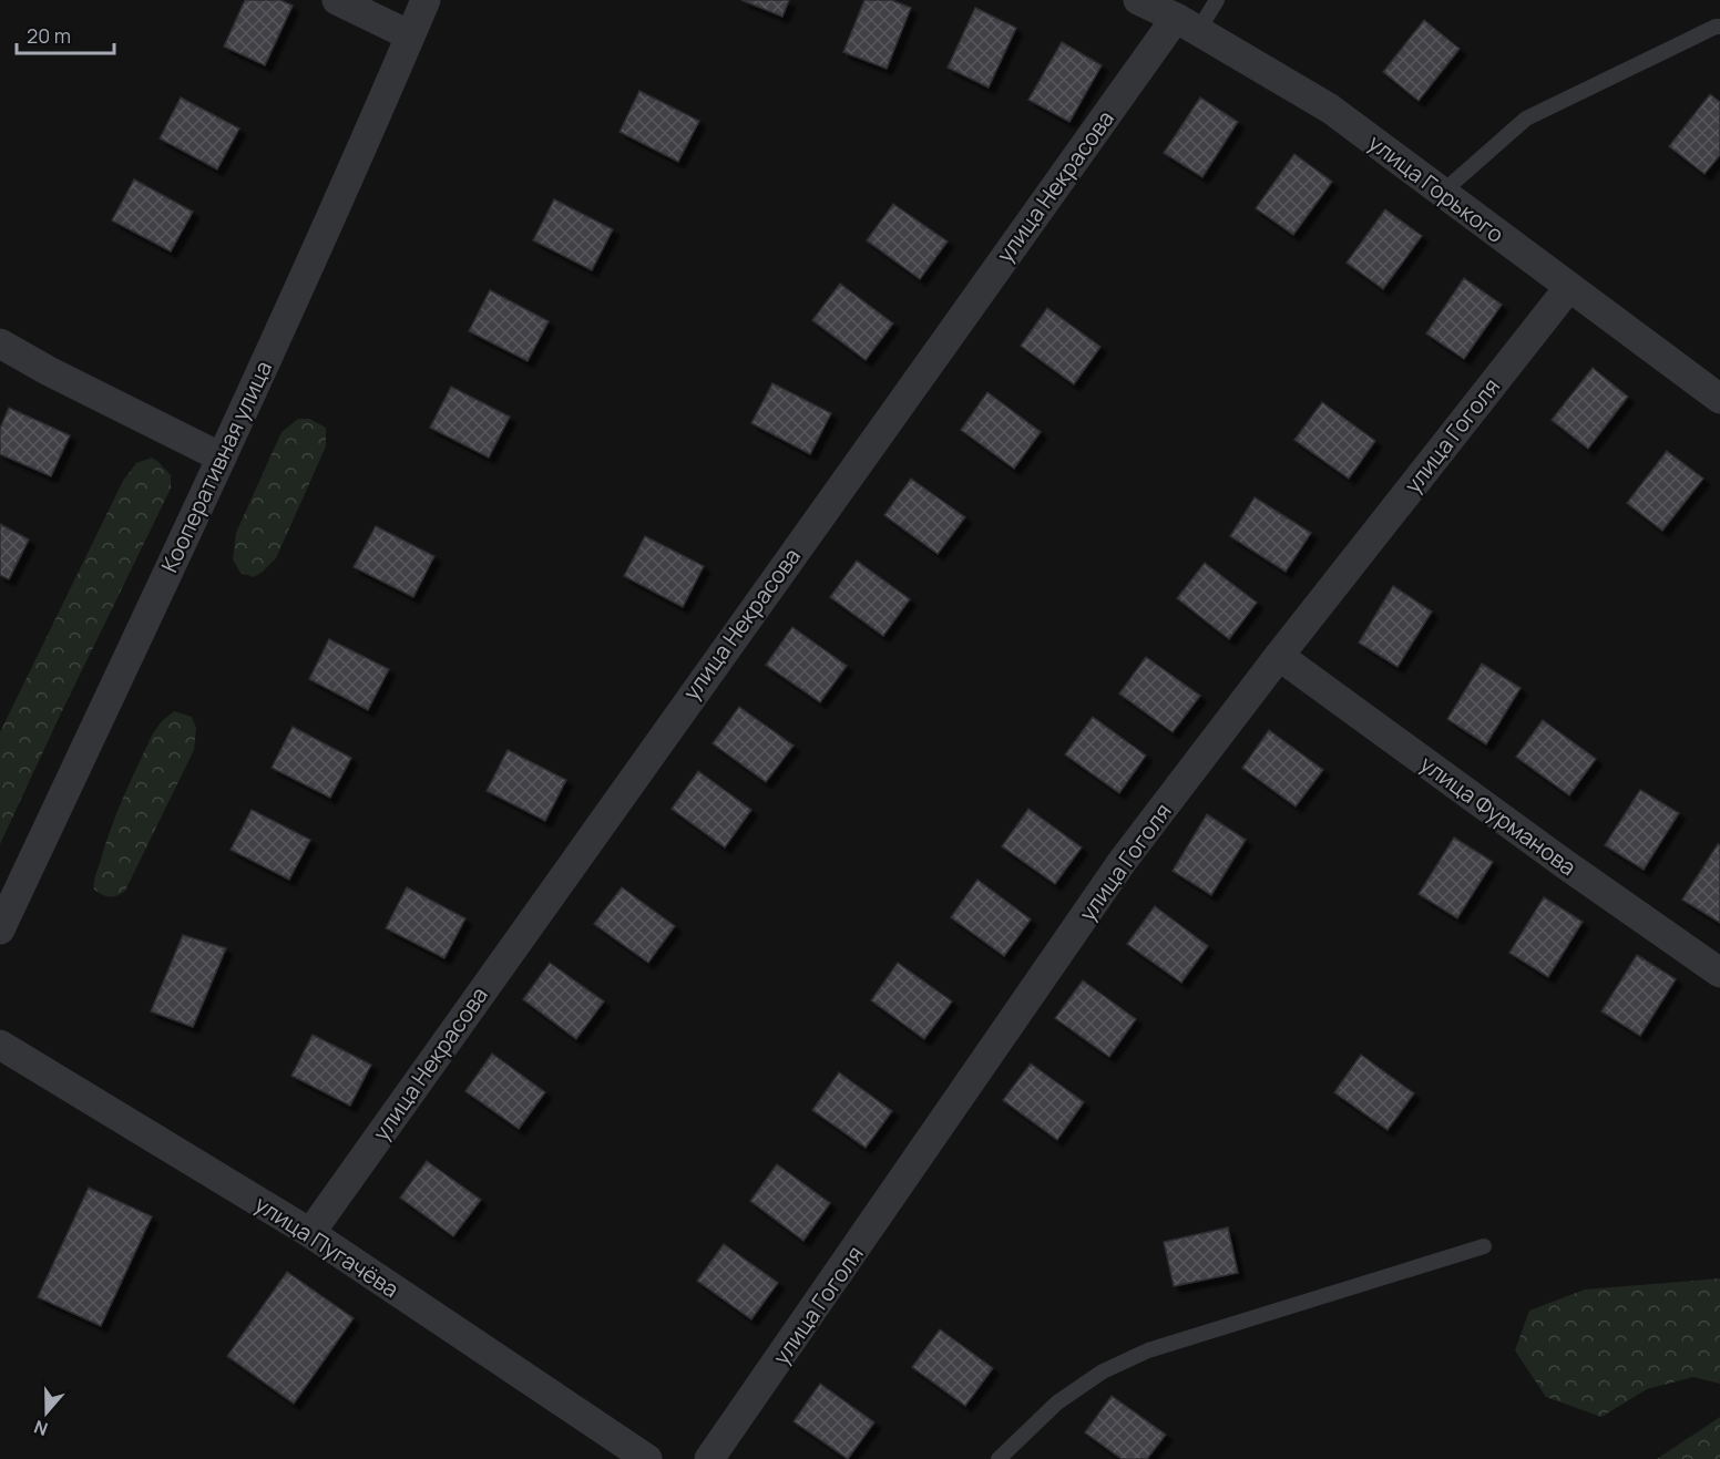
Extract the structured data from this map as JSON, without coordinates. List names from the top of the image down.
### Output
{
  "streets": {
    "street": [
      "улица Некрасова",
      "улица Горького",
      "улица Гоголя",
      "Кооперативная улица",
      "улица Фурманова",
      "улица Пугачёва"
    ]
  },
  "crossings": [
    ["улица Некрасова", "улица Горького"],
    ["улица Некрасова", "улица Пугачёва"],
    ["улица Горького", "улица Гоголя"],
    ["улица Гоголя", "улица Фурманова"]
  ],
  "scale_bar": "20 m",
  "north": "bottom"
}
